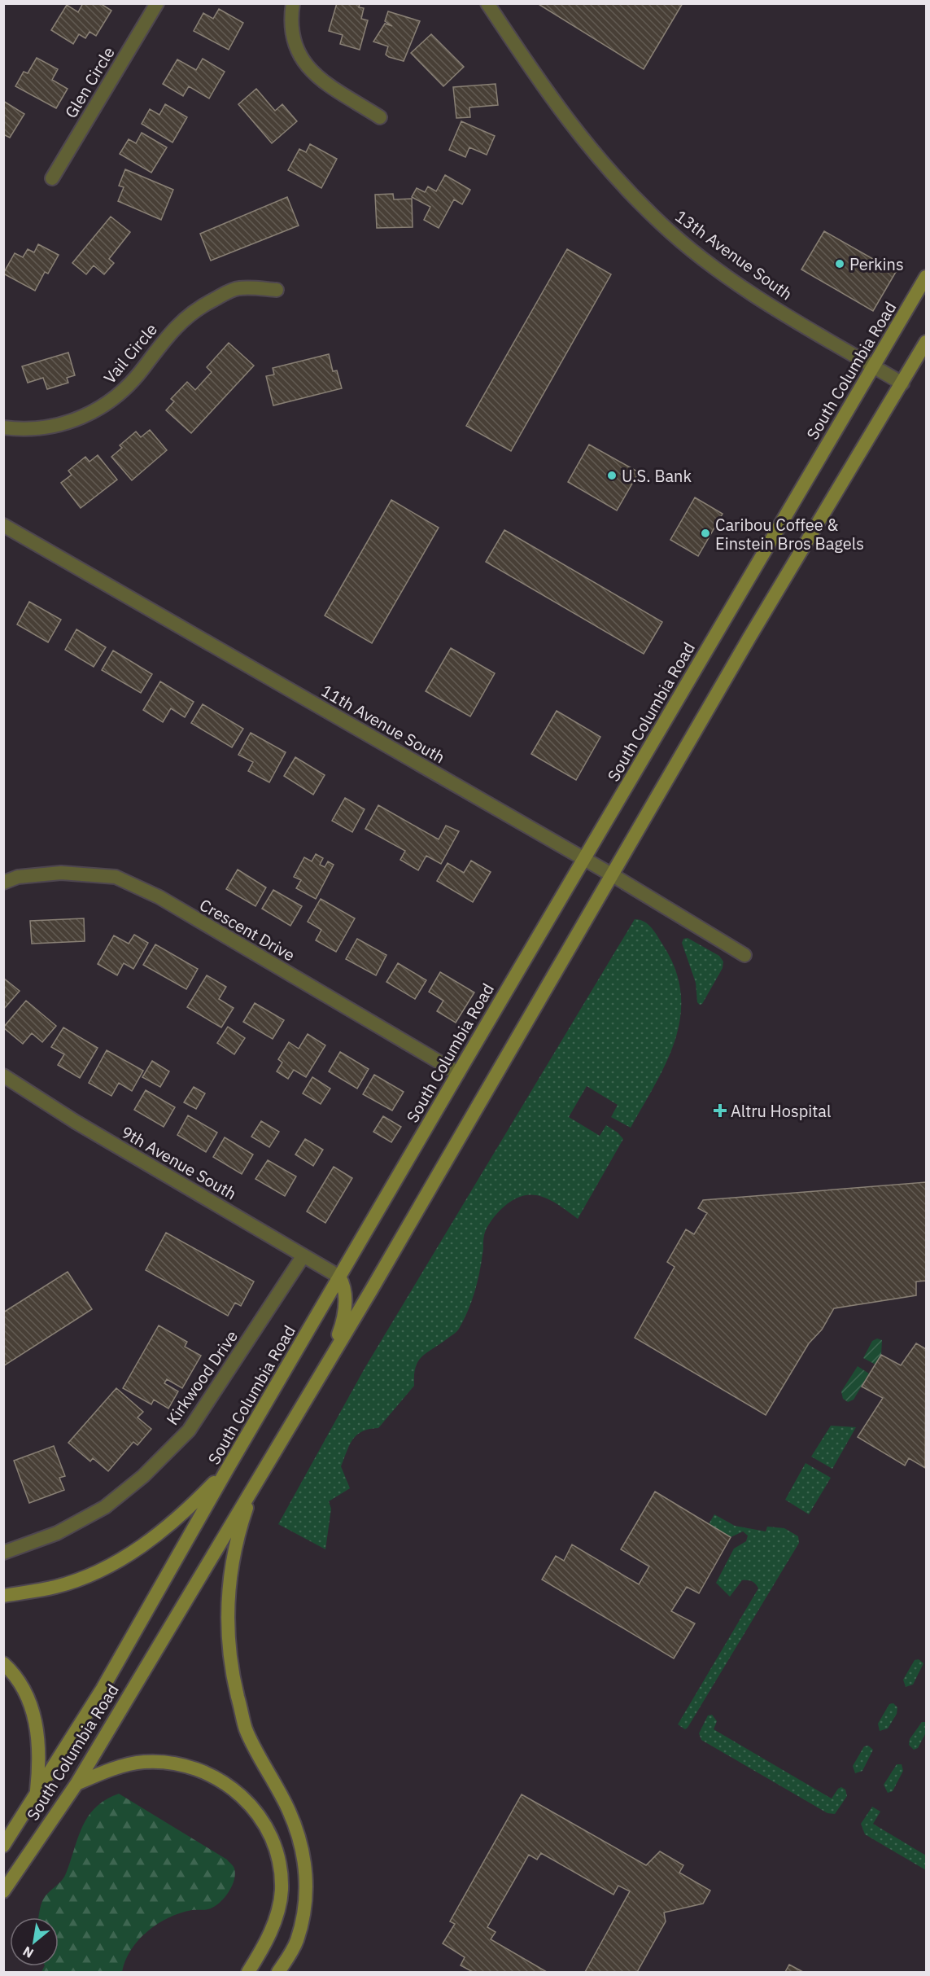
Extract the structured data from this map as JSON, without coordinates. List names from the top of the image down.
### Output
{
  "streets": {
    "main road": ["South Columbia Road"],
    "street": [
      "Glen Circle",
      "13th Avenue South",
      "Vail Circle",
      "11th Avenue South",
      "Crescent Drive",
      "9th Avenue South",
      "Kirkwood Drive"
    ]
  },
  "crossings": [
    ["13th Avenue South", "South Columbia Road"],
    ["South Columbia Road", "11th Avenue South"],
    ["South Columbia Road", "Crescent Drive"],
    ["South Columbia Road", "9th Avenue South"],
    ["9th Avenue South", "Kirkwood Drive"]
  ],
  "places": {
    "other": ["Perkins", "U.S. Bank", "Caribou Coffee & Einstein Bros Bagels"],
    "health": ["Altru Hospital"]
  },
  "north": "bottom left"
}
